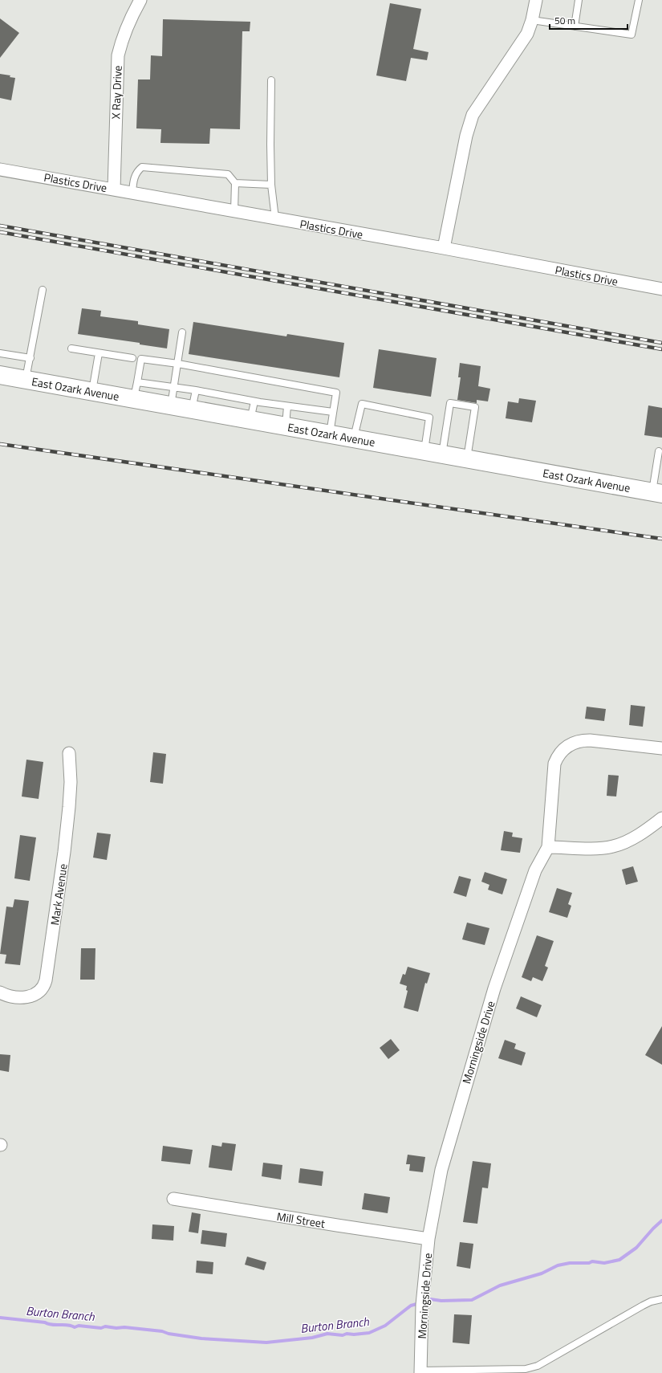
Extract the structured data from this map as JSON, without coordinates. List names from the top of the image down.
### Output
{
  "streets": {
    "main road": ["East Ozark Avenue"],
    "street": [
      "X Ray Drive",
      "Plastics Drive",
      "Mark Avenue",
      "Morningside Drive",
      "Mill Street"
    ]
  },
  "crossings": [
    ["X Ray Drive", "Plastics Drive"],
    ["Morningside Drive", "Mill Street"]
  ],
  "water": ["Burton Branch"],
  "scale_bar": "50 m"
}
